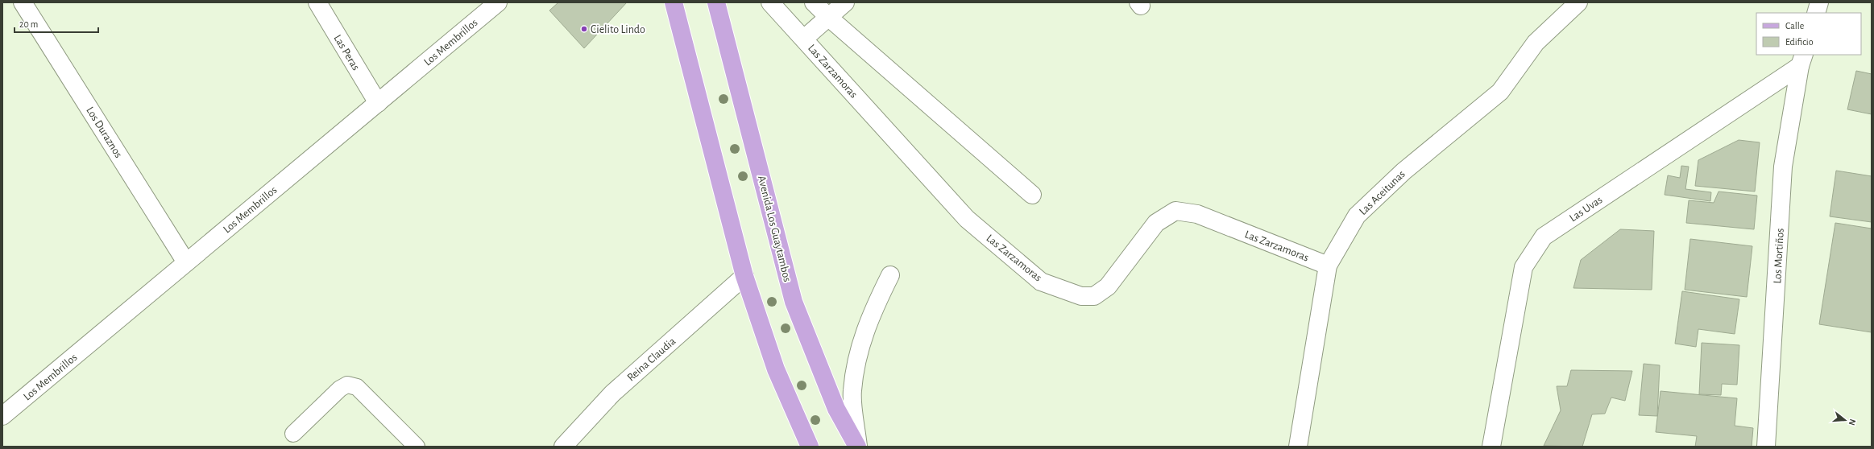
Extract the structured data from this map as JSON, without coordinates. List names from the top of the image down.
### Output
{
  "streets": {
    "main road": ["Avenida Los Guaytambos"],
    "street": [
      "Los Membrillos",
      "Las Peras",
      "Las Zarzamoras",
      "Los Duraznos",
      "Las Aceitunas",
      "Las Uvas",
      "Los Mortiños",
      "Reina Claudia"
    ]
  },
  "crossings": [
    ["Los Membrillos", "Las Peras"],
    ["Los Membrillos", "Los Duraznos"],
    ["Las Zarzamoras", "Las Aceitunas"],
    ["Las Uvas", "Los Mortiños"]
  ],
  "places": ["Cielito Lindo"],
  "legend": ["Calle", "Edificio"],
  "scale_bar": "20 m",
  "north": "right"
}
